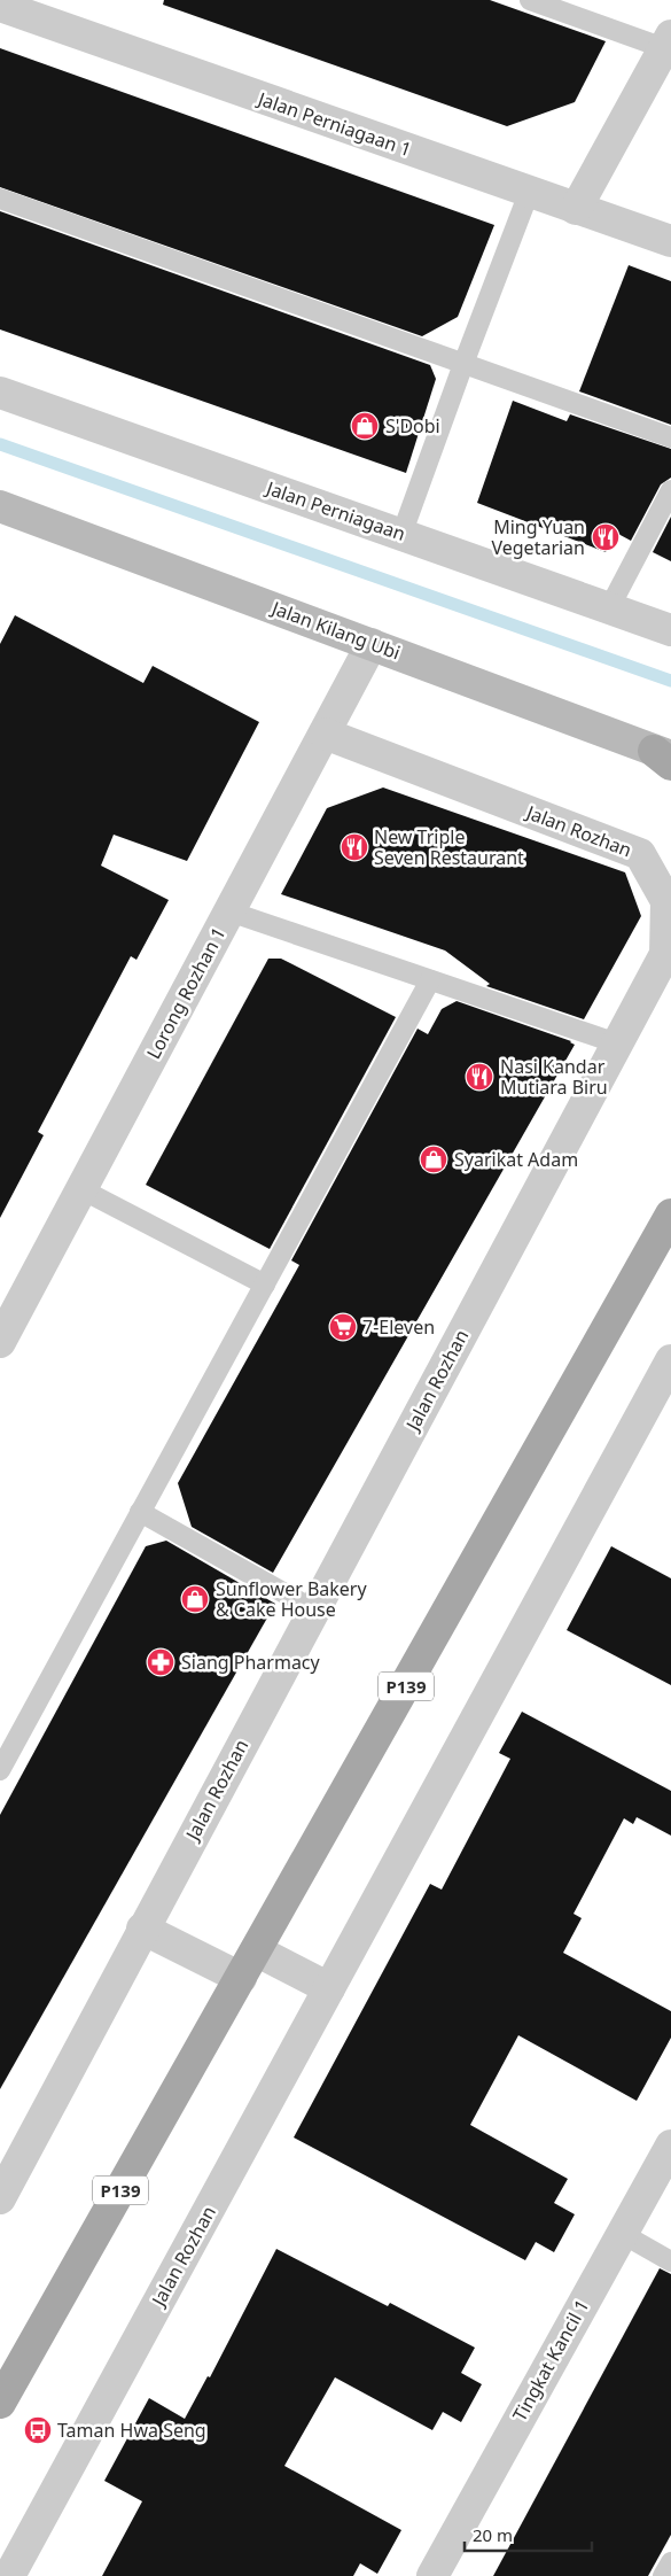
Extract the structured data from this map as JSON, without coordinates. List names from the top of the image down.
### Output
{
  "streets": {
    "main road": ["Jalan Kilang Ubi", "P139"],
    "street": [
      "Jalan Perniagaan 1",
      "Jalan Perniagaan",
      "Jalan Rozhan",
      "Lorong Rozhan 1",
      "Tingkat Kancil 1"
    ]
  },
  "crossings": [
    ["Jalan Kilang Ubi", "Lorong Rozhan 1"],
    ["Jalan Rozhan", "Lorong Rozhan 1"]
  ],
  "places": {
    "shop": ["S'Dobi", "Syarikat Adam", "Sunflower Bakery & Cake House"],
    "restaurant": ["Ming Yuan Vegetarian", "New Triple Seven Restaurant", "Nasi Kandar Mutiara Biru"],
    "supermarket": ["7-Eleven"],
    "pharmacy": ["Siang Pharmacy"],
    "bus stop": ["Taman Hwa Seng"]
  },
  "scale_bar": "20 m"
}
